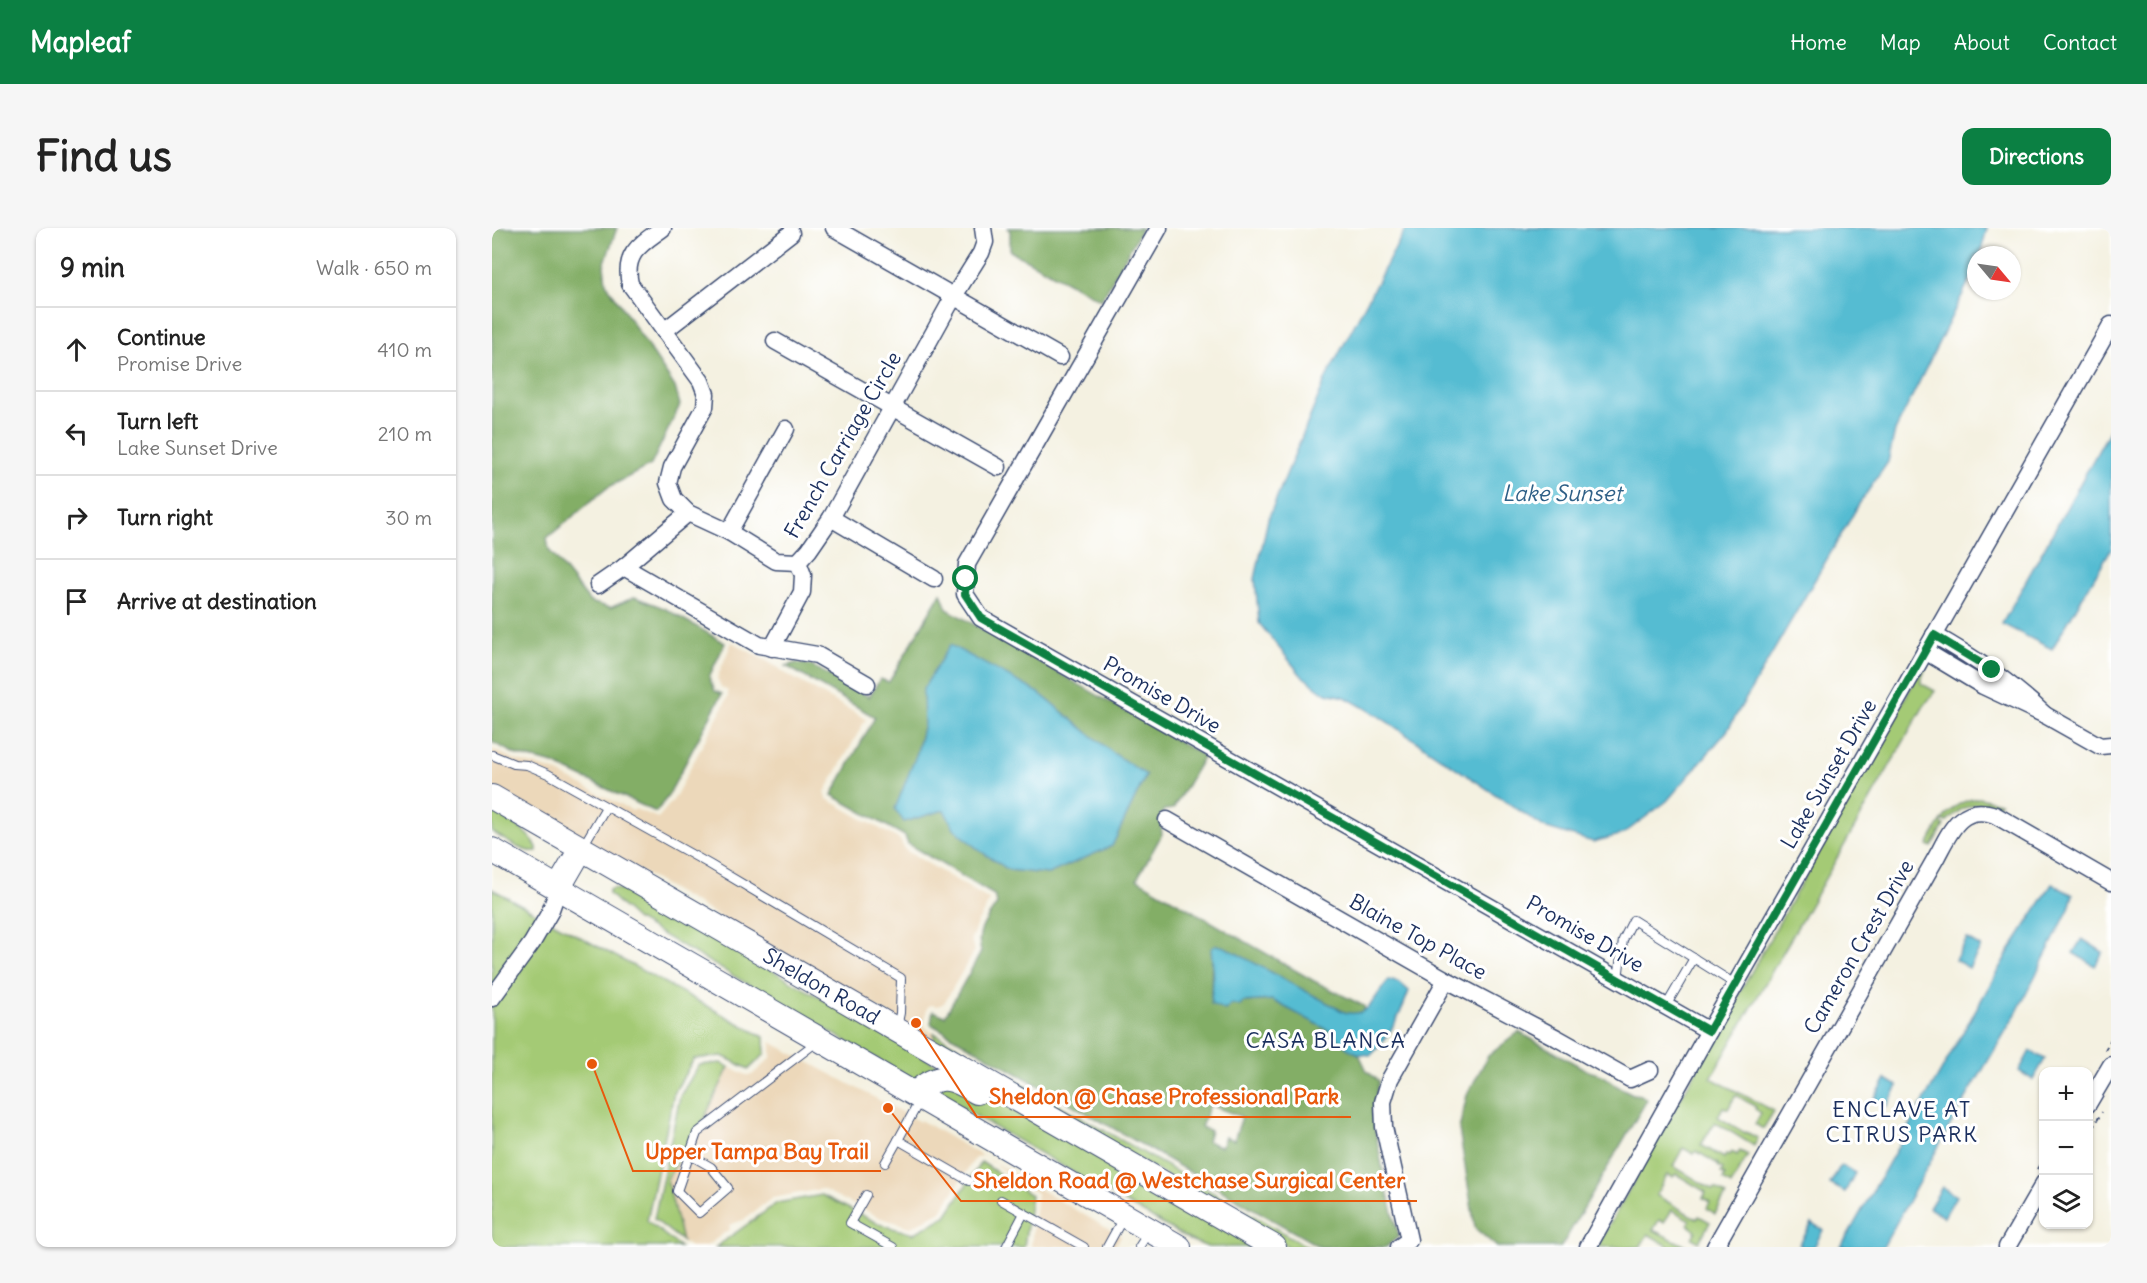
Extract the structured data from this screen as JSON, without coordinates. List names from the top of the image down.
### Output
{
  "streets": {
    "main road": ["Sheldon Road"],
    "street": [
      "French Carriage Circle",
      "Promise Drive",
      "Lake Sunset Drive",
      "Blaine Top Place",
      "Cameron Crest Drive"
    ]
  },
  "crossings": [
    ["Promise Drive", "Lake Sunset Drive"]
  ],
  "districts": ["CASA BLANCA", "ENCLAVE AT CITRUS PARK"],
  "water": ["Lake Sunset"],
  "places": ["Sheldon @ Chase Professional Park", "Upper Tampa Bay Trail", "Sheldon Road @ Westchase Surgical Center"],
  "north": "bottom right",
  "page": {
    "header": "Mapleaf",
    "nav": [
      "Home",
      "Map",
      "About",
      "Contact"
    ],
    "buttons": "Directions",
    "title": "Find us",
    "heading": ["9 min", "Walk · 650 m"],
    "list": [
      ["Continue", "Promise Drive", "410 m"],
      ["Turn left", "Lake Sunset Drive", "210 m"],
      ["Turn right", "30 m"],
      "Arrive at destination"
    ],
    "map_buttons": ["+", "−"]
  }
}
